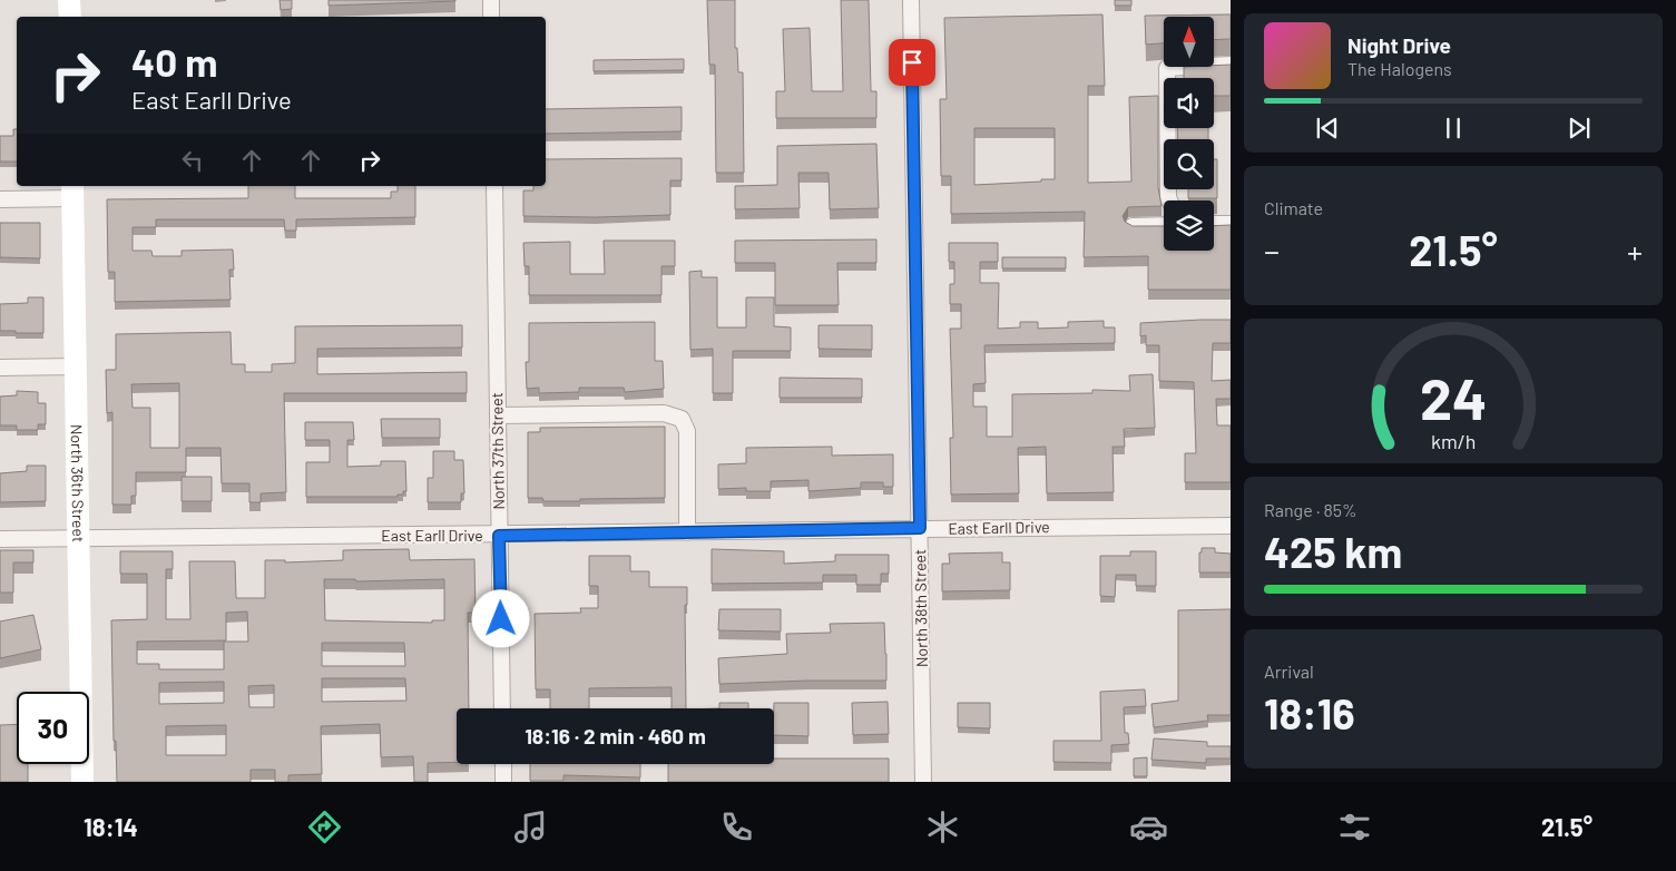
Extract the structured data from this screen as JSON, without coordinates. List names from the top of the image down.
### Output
{
  "streets": {
    "main road": ["North 36th Street"],
    "street": ["North 37th Street", "East Earll Drive", "North 38th Street"]
  },
  "crossings": [
    ["North 37th Street", "East Earll Drive"],
    ["North 36th Street", "East Earll Drive"],
    ["East Earll Drive", "North 38th Street"]
  ],
  "north": "top",
  "page": {
    "turn": ["40 m", "East Earll Drive"],
    "song": ["Night Drive", "The Halogens"],
    "tile": [
      "Climate",
      ["Range · 85%", "425 km"],
      ["Arrival", "18:16"]
    ],
    "heat": ["−", "21.5°", "+"],
    "limit": "30",
    "trip": "18:16 · 2 min · 460 m",
    "tabs": ["18:14", "21.5°"],
    "gauge": ["24", "km/h"]
  }
}
